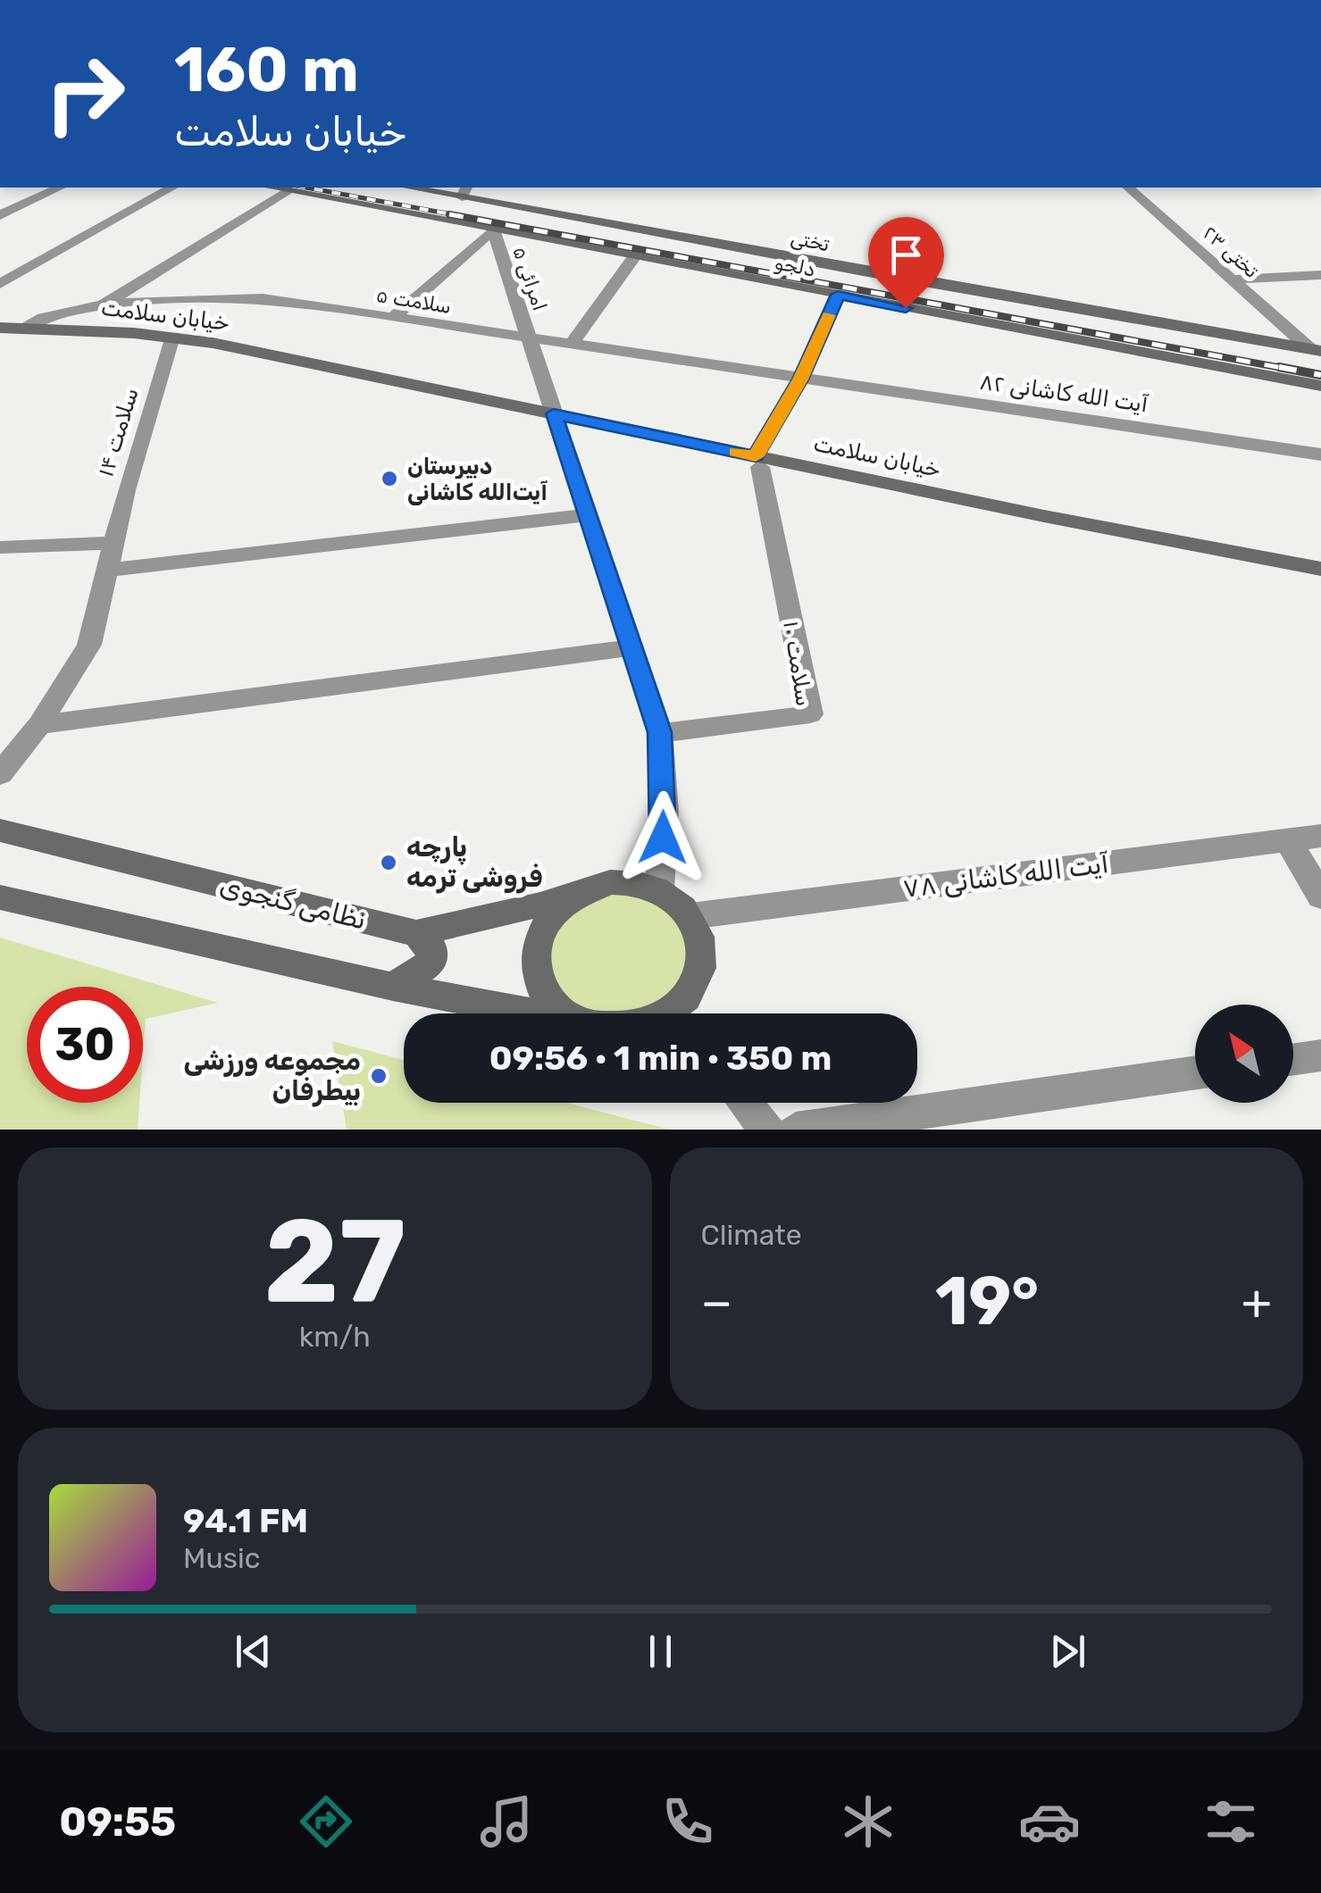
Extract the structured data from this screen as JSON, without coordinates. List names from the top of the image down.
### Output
{
  "streets": {
    "street": [
      "تختی",
      "تختی ۲۳",
      "دلجو",
      "امرائی ۵",
      "سلامت ۵",
      "خیابان سلامت",
      "آیت الله کاشانی ۸۲",
      "سلامت ۱۴",
      "سلامت ۱۰",
      "آیت الله کاشانی ۷۸",
      "نظامی گنجوی"
    ]
  },
  "crossings": [
    ["تختی", "تختی ۲۳"],
    ["دلجو", "امرائی ۵"],
    ["امرائی ۵", "سلامت ۵"],
    ["امرائی ۵", "خیابان سلامت"],
    ["امرائی ۵", "سلامت ۱۰"],
    ["سلامت ۵", "خیابان سلامت"],
    ["سلامت ۵", "آیت الله کاشانی ۸۲"],
    ["خیابان سلامت", "سلامت ۱۴"],
    ["خیابان سلامت", "سلامت ۱۰"]
  ],
  "places": ["دبیرستان آیت‌الله کاشانی", "پارچه فروشی ترمه", "مجموعه ورزشی بیطرفان"],
  "north": "top left",
  "page": {
    "turn": ["160 m", "خیابان سلامت"],
    "limit": "30",
    "trip": "09:56 · 1 min · 350 m",
    "tile": [
      ["27", "km/h"],
      "Climate"
    ],
    "heat": ["−", "19°", "+"],
    "song": ["94.1 FM", "Music"],
    "tabs": "09:55"
  }
}
